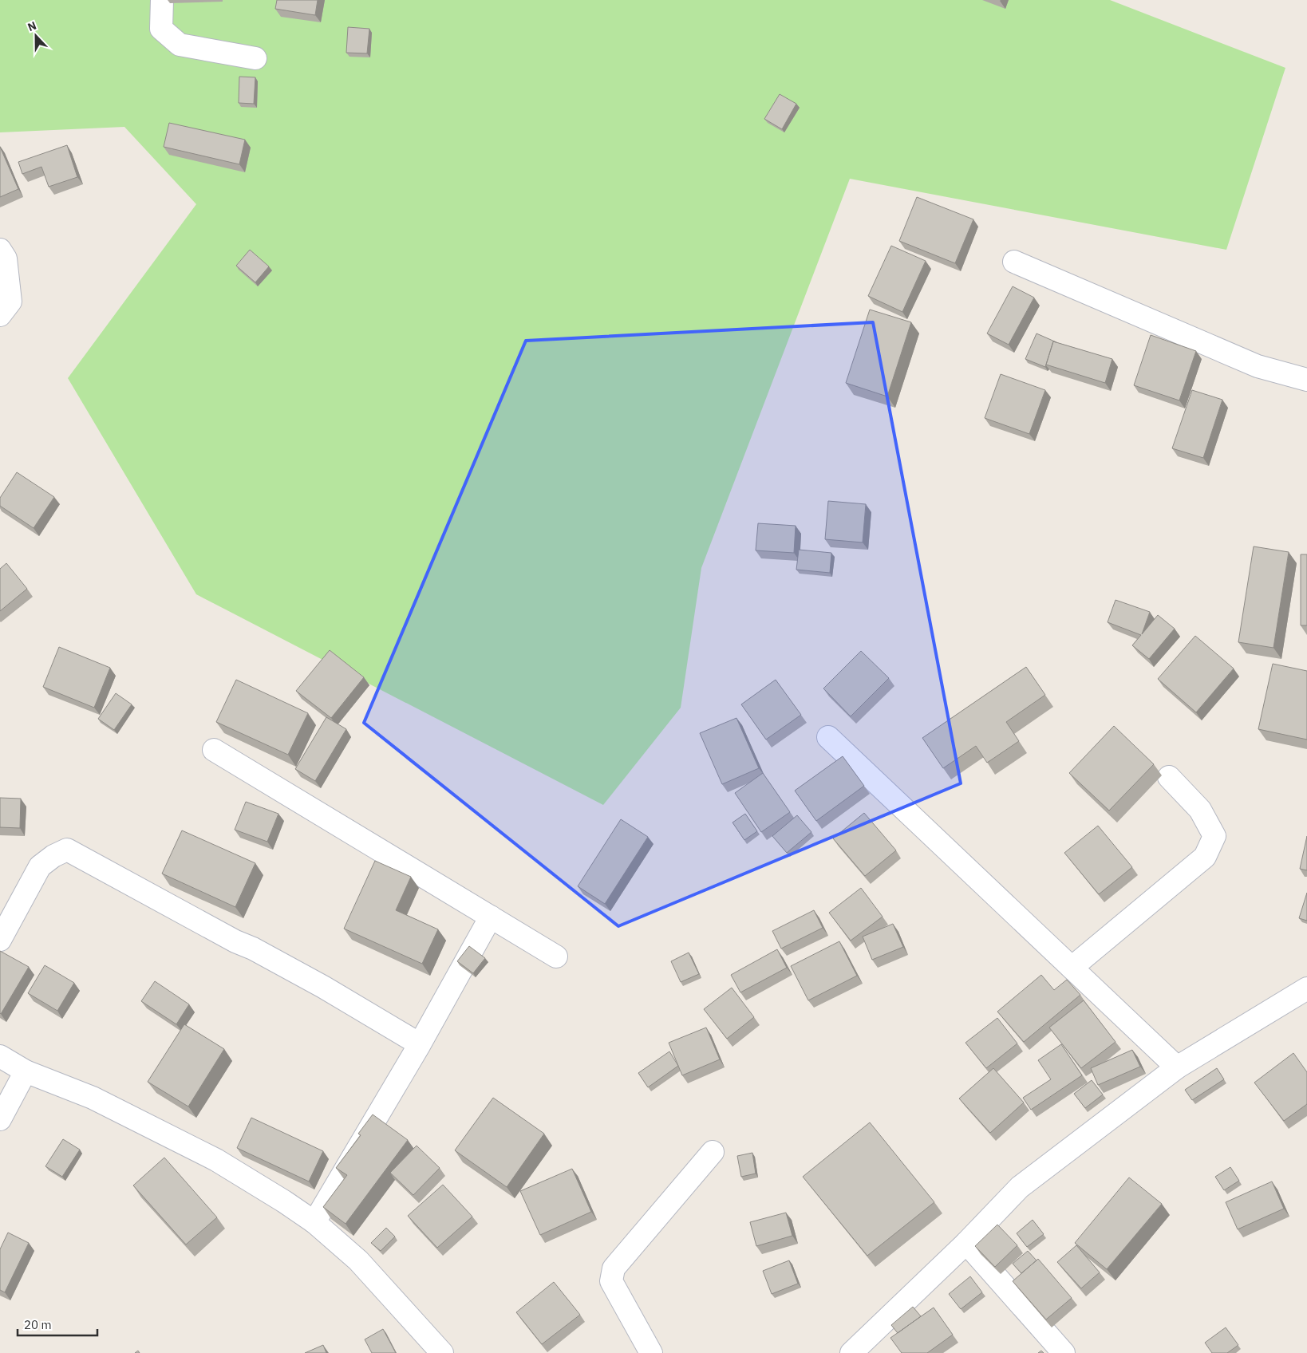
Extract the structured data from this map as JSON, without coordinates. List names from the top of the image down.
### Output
{
  "scale_bar": "20 m",
  "north": "top"
}
